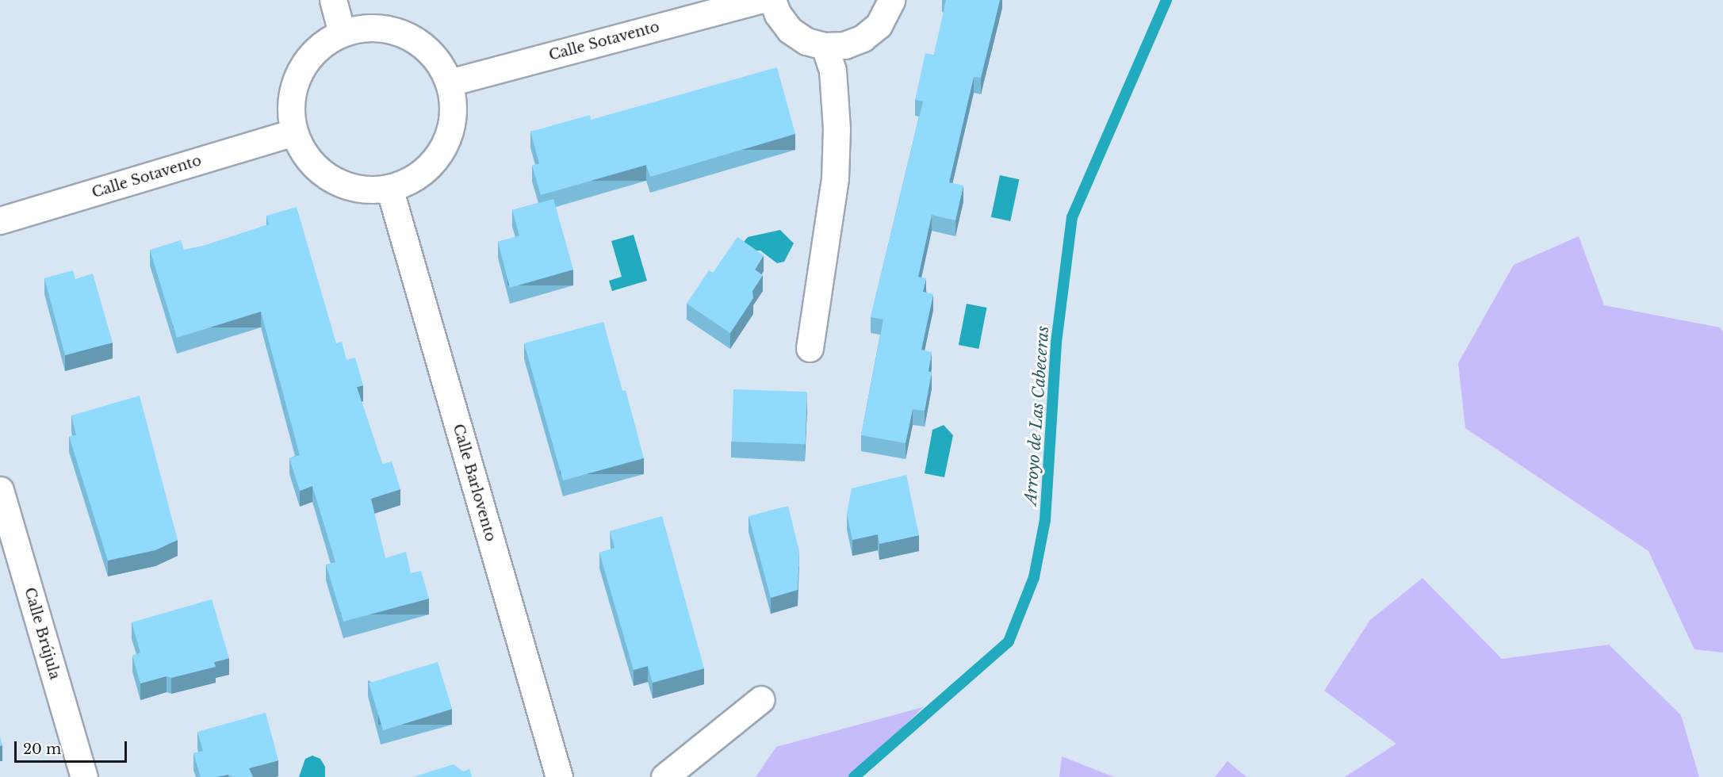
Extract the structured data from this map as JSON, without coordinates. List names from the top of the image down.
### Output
{
  "streets": {
    "street": ["Calle Sotavento", "Calle Barlovento", "Calle Brújula"]
  },
  "crossings": [
    ["Calle Sotavento", "Calle Barlovento"]
  ],
  "water": ["Arroyo de Las Cabeceras"],
  "scale_bar": "20 m"
}
